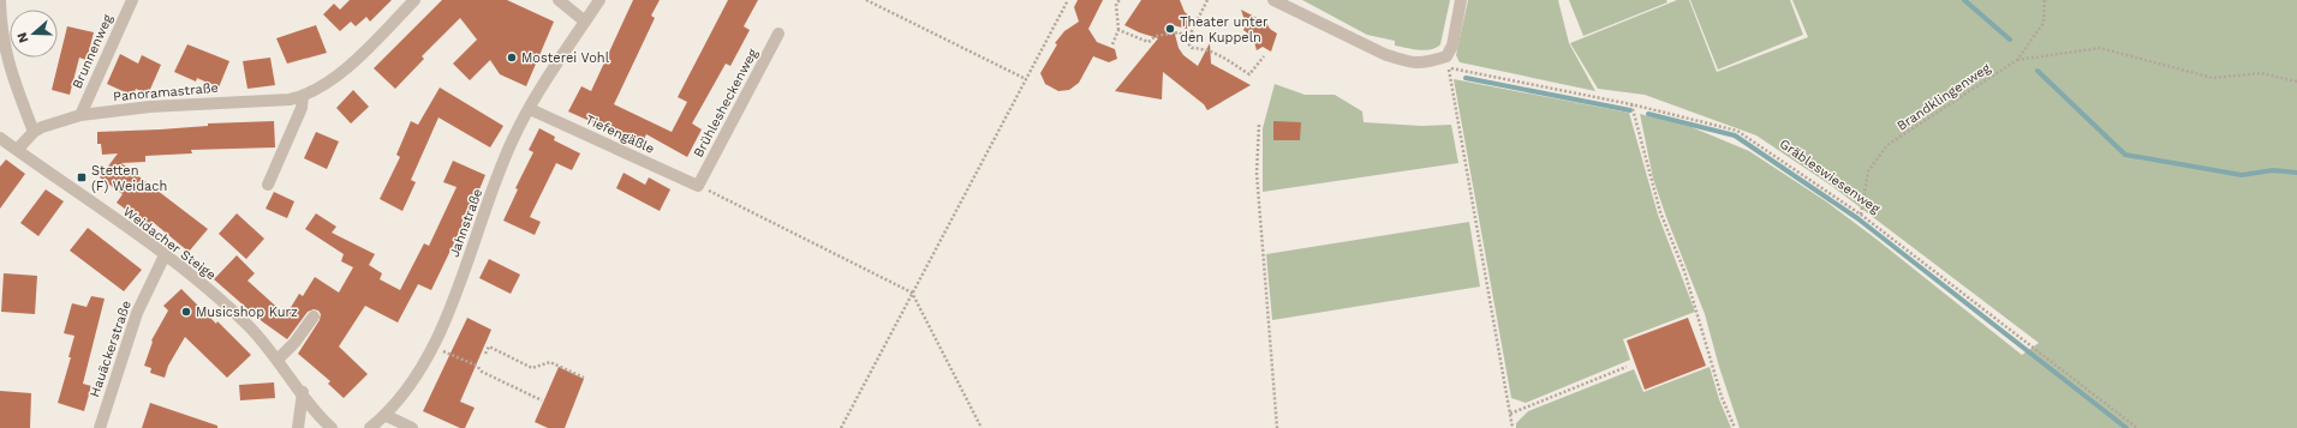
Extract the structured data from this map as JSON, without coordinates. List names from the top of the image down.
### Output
{
  "streets": {
    "street": [
      "Brunnenweg",
      "Panoramastraße",
      "Brühlesheckenweg",
      "Tiefengäßle",
      "Jahnstraße",
      "Weidacher Steige",
      "Hauäckerstraße"
    ],
    "path": ["Brandklingenweg", "Gräbleswiesenweg"]
  },
  "crossings": [
    ["Brunnenweg", "Panoramastraße"],
    ["Brandklingenweg", "Gräbleswiesenweg"],
    ["Brühlesheckenweg", "Tiefengäßle"],
    ["Tiefengäßle", "Jahnstraße"],
    ["Weidacher Steige", "Hauäckerstraße"]
  ],
  "places": {
    "other": ["Theater unter den Kuppeln", "Mosterei Vohl", "Musicshop Kurz"],
    "transit": ["Stetten (F) Weidach"]
  },
  "north": "left"
}
